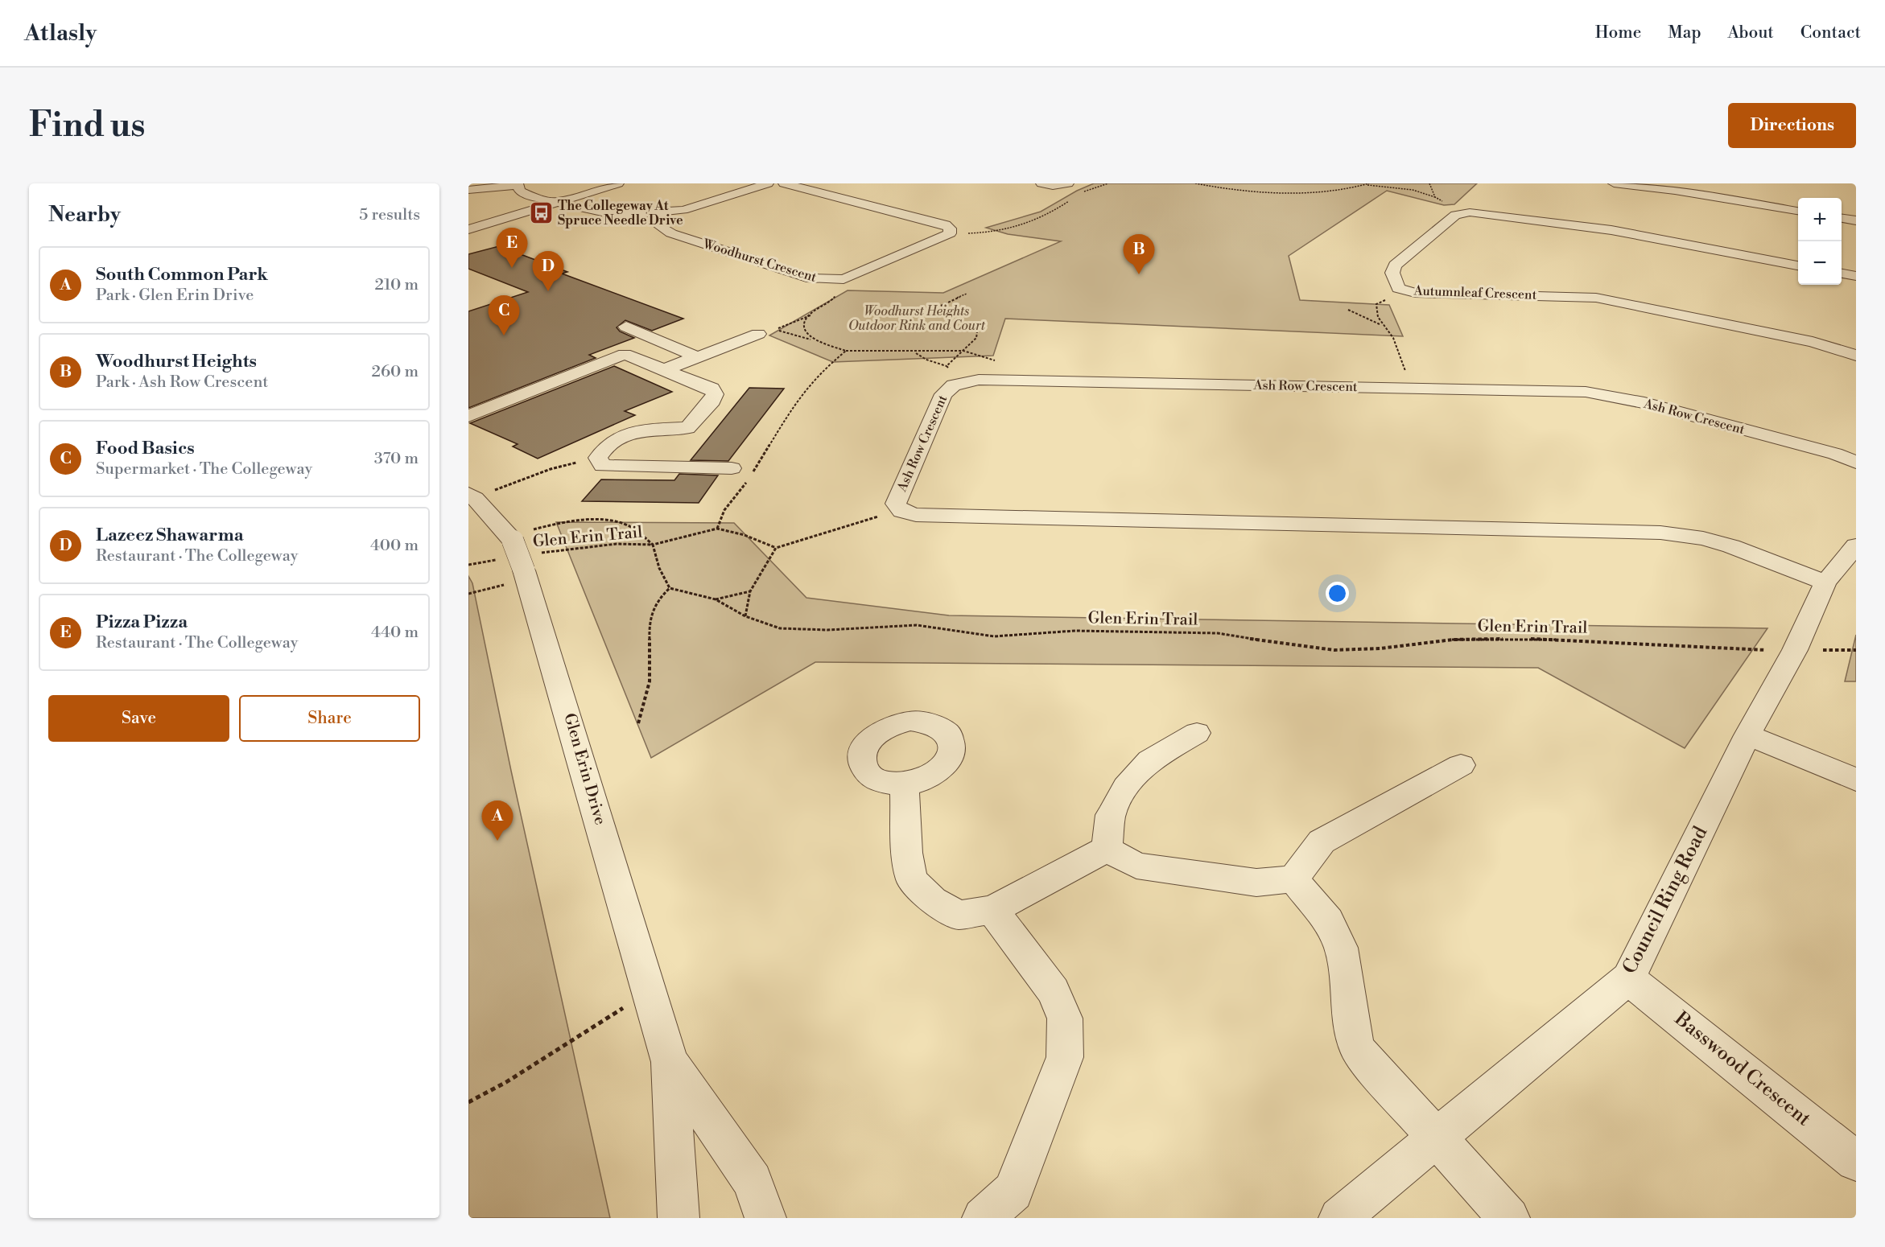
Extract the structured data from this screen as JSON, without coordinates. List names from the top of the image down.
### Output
{
  "streets": {
    "street": [
      "Woodhurst Crescent",
      "Autumnleaf Crescent",
      "Ash Row Crescent",
      "Glen Erin Drive",
      "Council Ring Road",
      "Basswood Crescent"
    ],
    "path": ["Glen Erin Trail"]
  },
  "crossings": [
    ["Ash Row Crescent", "Council Ring Road"],
    ["Glen Erin Trail", "Glen Erin Drive"],
    ["Glen Erin Trail", "Council Ring Road"],
    ["Council Ring Road", "Basswood Crescent"]
  ],
  "parks": ["Woodhurst Heights Outdoor Rink and Court"],
  "places": {
    "bus stop": ["The Collegeway At Spruce Needle Drive"]
  },
  "page": {
    "header": "Atlasly",
    "nav": [
      "Home",
      "Map",
      "About",
      "Contact"
    ],
    "buttons": [
      "Directions",
      ["Save", "Share"]
    ],
    "title": "Find us",
    "heading": ["Nearby", "5 results"],
    "map_buttons": ["+", "−"],
    "pins": [
      "E",
      "B",
      "D",
      "C",
      "A"
    ],
    "list": [
      {
        "mark": "A",
        "name": "South Common Park",
        "note": "Park · Glen Erin Drive",
        "value": "210 m"
      },
      {
        "mark": "B",
        "name": "Woodhurst Heights",
        "note": "Park · Ash Row Crescent",
        "value": "260 m"
      },
      {
        "mark": "C",
        "name": "Food Basics",
        "note": "Supermarket · The Collegeway",
        "value": "370 m"
      },
      {
        "mark": "D",
        "name": "Lazeez Shawarma",
        "note": "Restaurant · The Collegeway",
        "value": "400 m"
      },
      {
        "mark": "E",
        "name": "Pizza Pizza",
        "note": "Restaurant · The Collegeway",
        "value": "440 m"
      }
    ]
  }
}
